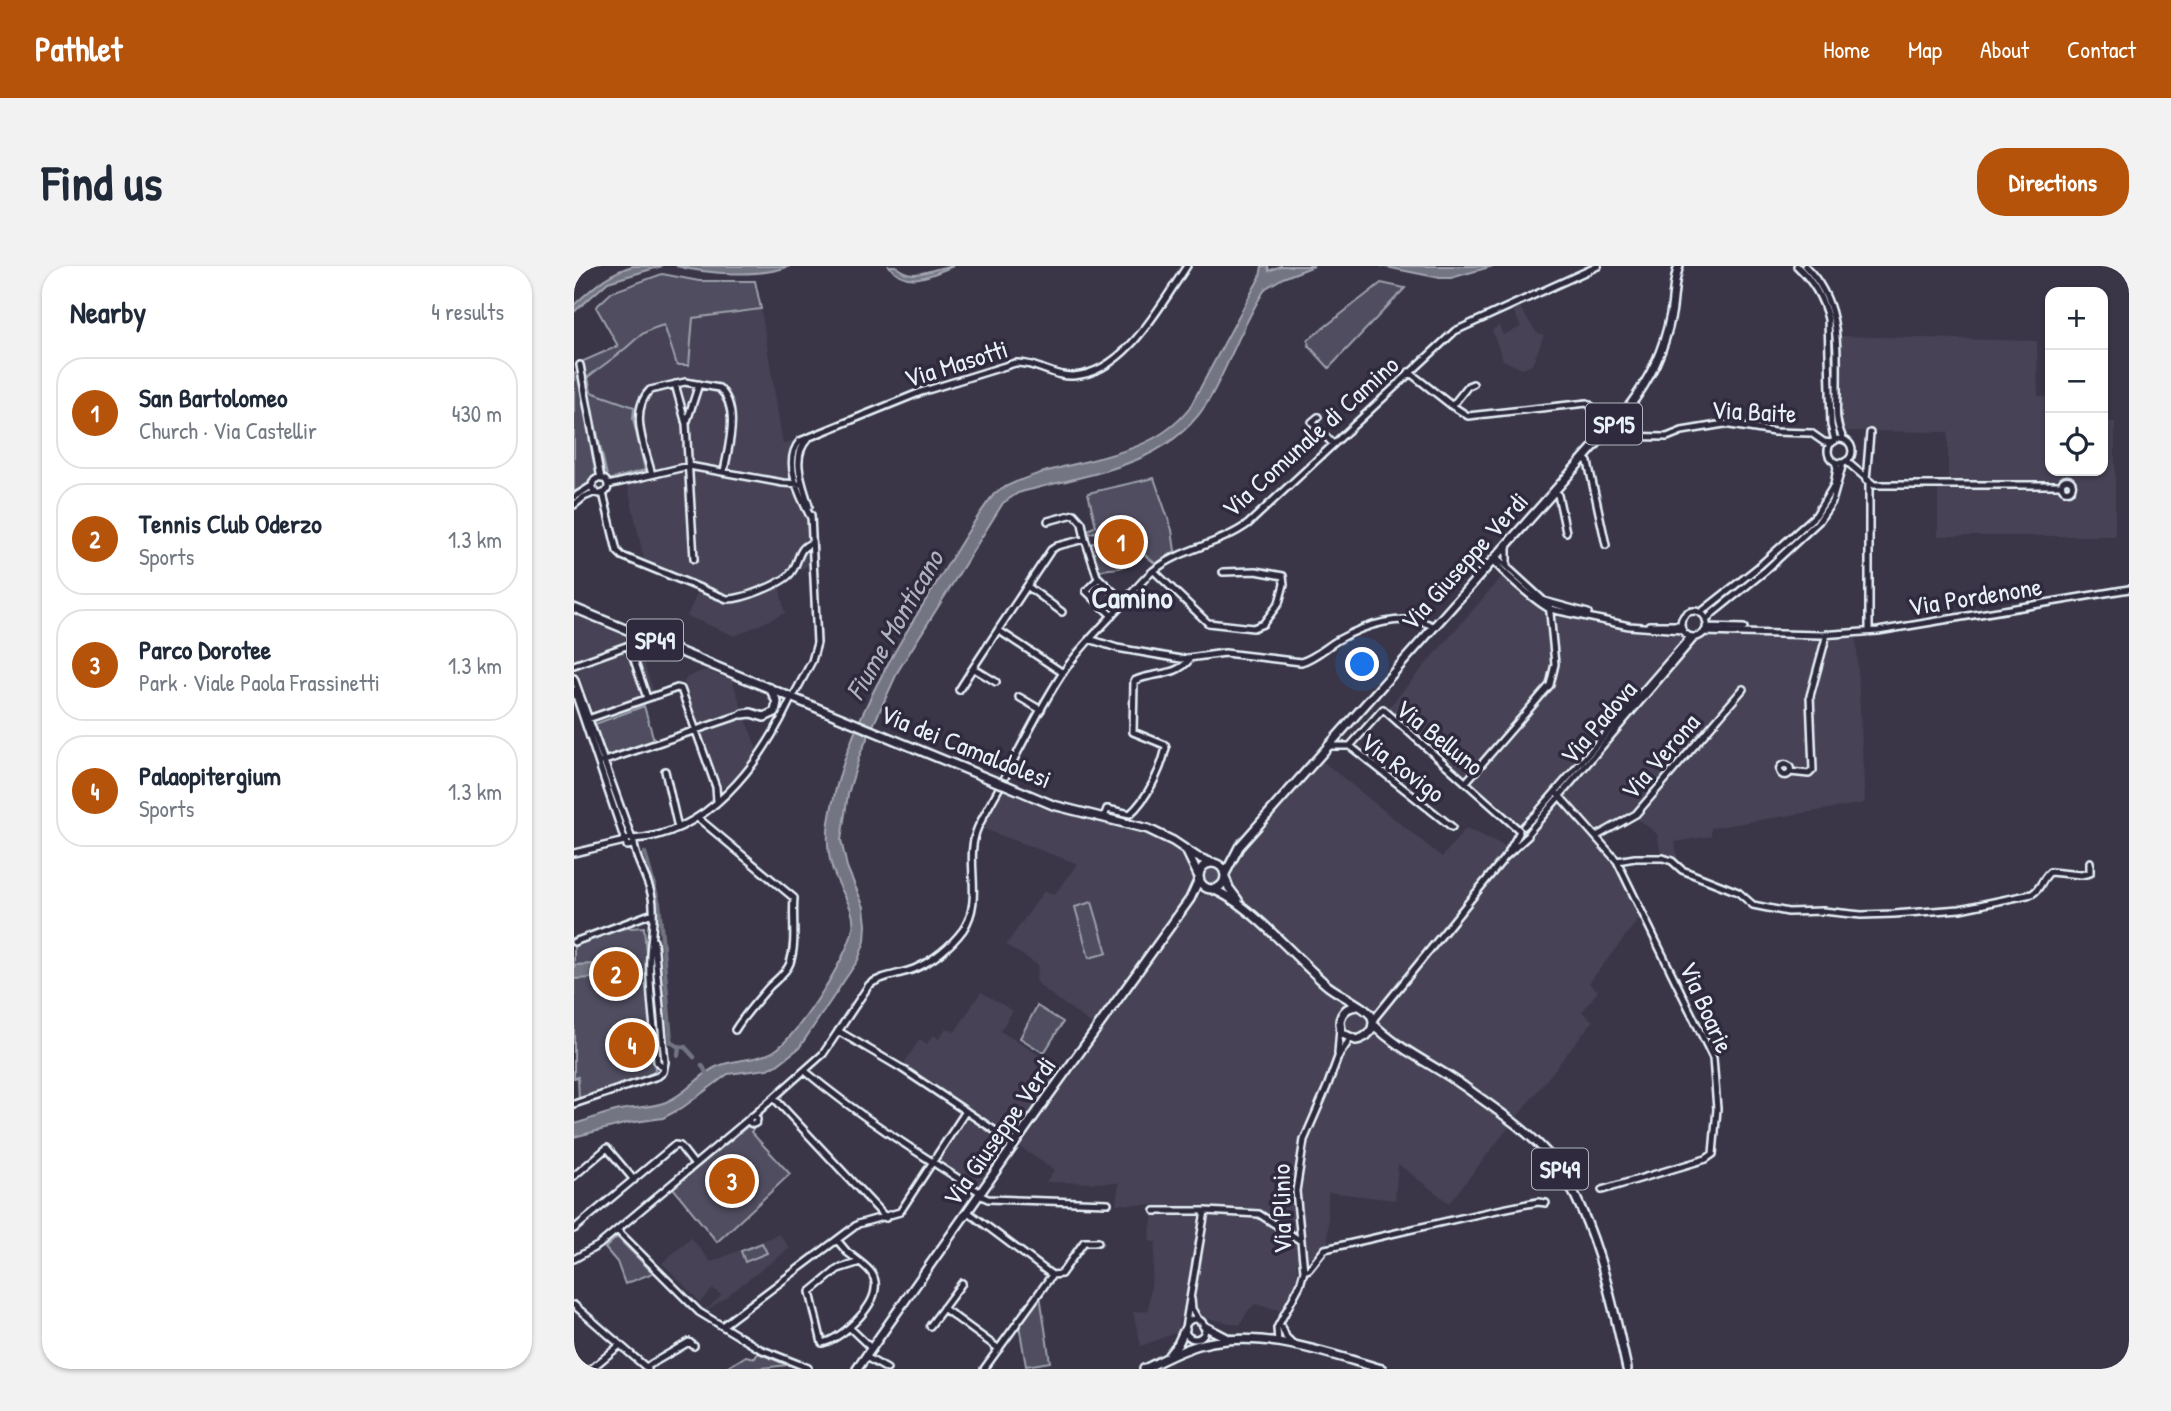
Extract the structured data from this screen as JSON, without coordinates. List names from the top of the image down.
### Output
{
  "streets": {
    "main road": [
      "SP15",
      "Via Giuseppe Verdi",
      "SP49",
      "Via dei Camaldolesi"
    ],
    "street": [
      "Via Masotti",
      "Via Baite",
      "Via Comunale di Camino",
      "Via Pordenone",
      "Via Padova",
      "Via Belluno",
      "Via Verona",
      "Via Rovigo",
      "Via Boarie",
      "Via Plinio"
    ]
  },
  "crossings": [
    ["Via Baite", "Via Giuseppe Verdi"],
    ["SP15", "Via Giuseppe Verdi"],
    ["Via Giuseppe Verdi", "SP49"],
    ["Via Giuseppe Verdi", "Via Belluno"],
    ["Via Giuseppe Verdi", "Via dei Camaldolesi"],
    ["Via Giuseppe Verdi", "Via Rovigo"],
    ["Via Pordenone", "Via Padova"],
    ["SP49", "Via dei Camaldolesi"],
    ["SP49", "Via Plinio"],
    ["Via Padova", "Via Belluno"],
    ["Via Padova", "Via Boarie"],
    ["Via Verona", "Via Boarie"]
  ],
  "districts": ["Camino"],
  "water": ["Fiume Monticano"],
  "page": {
    "header": "Pathlet",
    "nav": [
      "Home",
      "Map",
      "About",
      "Contact"
    ],
    "buttons": "Directions",
    "title": "Find us",
    "heading": ["Nearby", "4 results"],
    "map_buttons": ["+", "−"],
    "list": [
      {
        "mark": "1",
        "name": "San Bartolomeo",
        "note": "Church · Via Castellir",
        "value": "430 m"
      },
      {
        "mark": "2",
        "name": "Tennis Club Oderzo",
        "note": "Sports",
        "value": "1.3 km"
      },
      {
        "mark": "3",
        "name": "Parco Dorotee",
        "note": "Park · Viale Paola Frassinetti",
        "value": "1.3 km"
      },
      {
        "mark": "4",
        "name": "Palaopitergium",
        "note": "Sports",
        "value": "1.3 km"
      }
    ],
    "pins": [
      "1",
      "2",
      "4",
      "3"
    ]
  }
}
